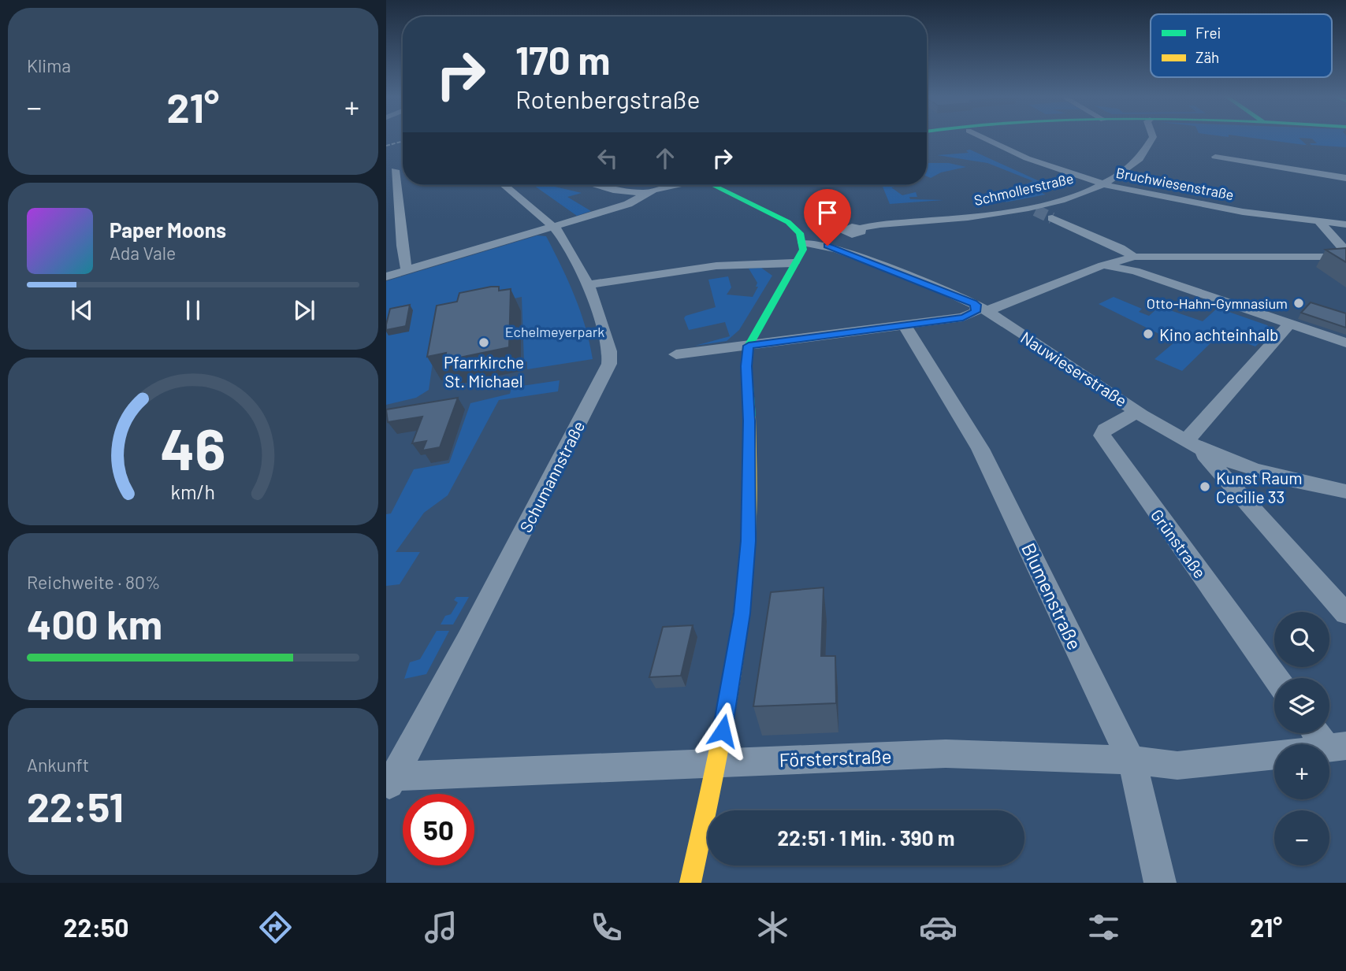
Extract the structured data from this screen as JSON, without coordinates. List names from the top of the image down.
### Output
{
  "streets": {
    "street": [
      "Bruchwiesenstraße",
      "Schmollerstraße",
      "Nauwieserstraße",
      "Schumannstraße",
      "Grünstraße",
      "Blumenstraße",
      "Försterstraße"
    ]
  },
  "crossings": [
    ["Bruchwiesenstraße", "Schmollerstraße"],
    ["Nauwieserstraße", "Grünstraße"],
    ["Schumannstraße", "Försterstraße"],
    ["Blumenstraße", "Försterstraße"]
  ],
  "parks": ["Echelmeyerpark"],
  "places": [
    "Otto-Hahn-Gymnasium",
    "Kino achteinhalb",
    "Pfarrkirche St. Michael",
    "Kunst Raum Cecilie 33"
  ],
  "legend": ["Frei", "Zäh"],
  "page": {
    "tile": [
      "Klima",
      ["Reichweite · 80%", "400 km"],
      ["Ankunft", "22:51"]
    ],
    "turn": ["170 m", "Rotenbergstraße"],
    "heat": ["−", "21°", "+"],
    "song": ["Paper Moons", "Ada Vale"],
    "map_buttons": ["+", "−"],
    "limit": "50",
    "trip": "22:51 · 1 Min. · 390 m",
    "tabs": ["22:50", "21°"],
    "gauge": ["46", "km/h"]
  }
}
